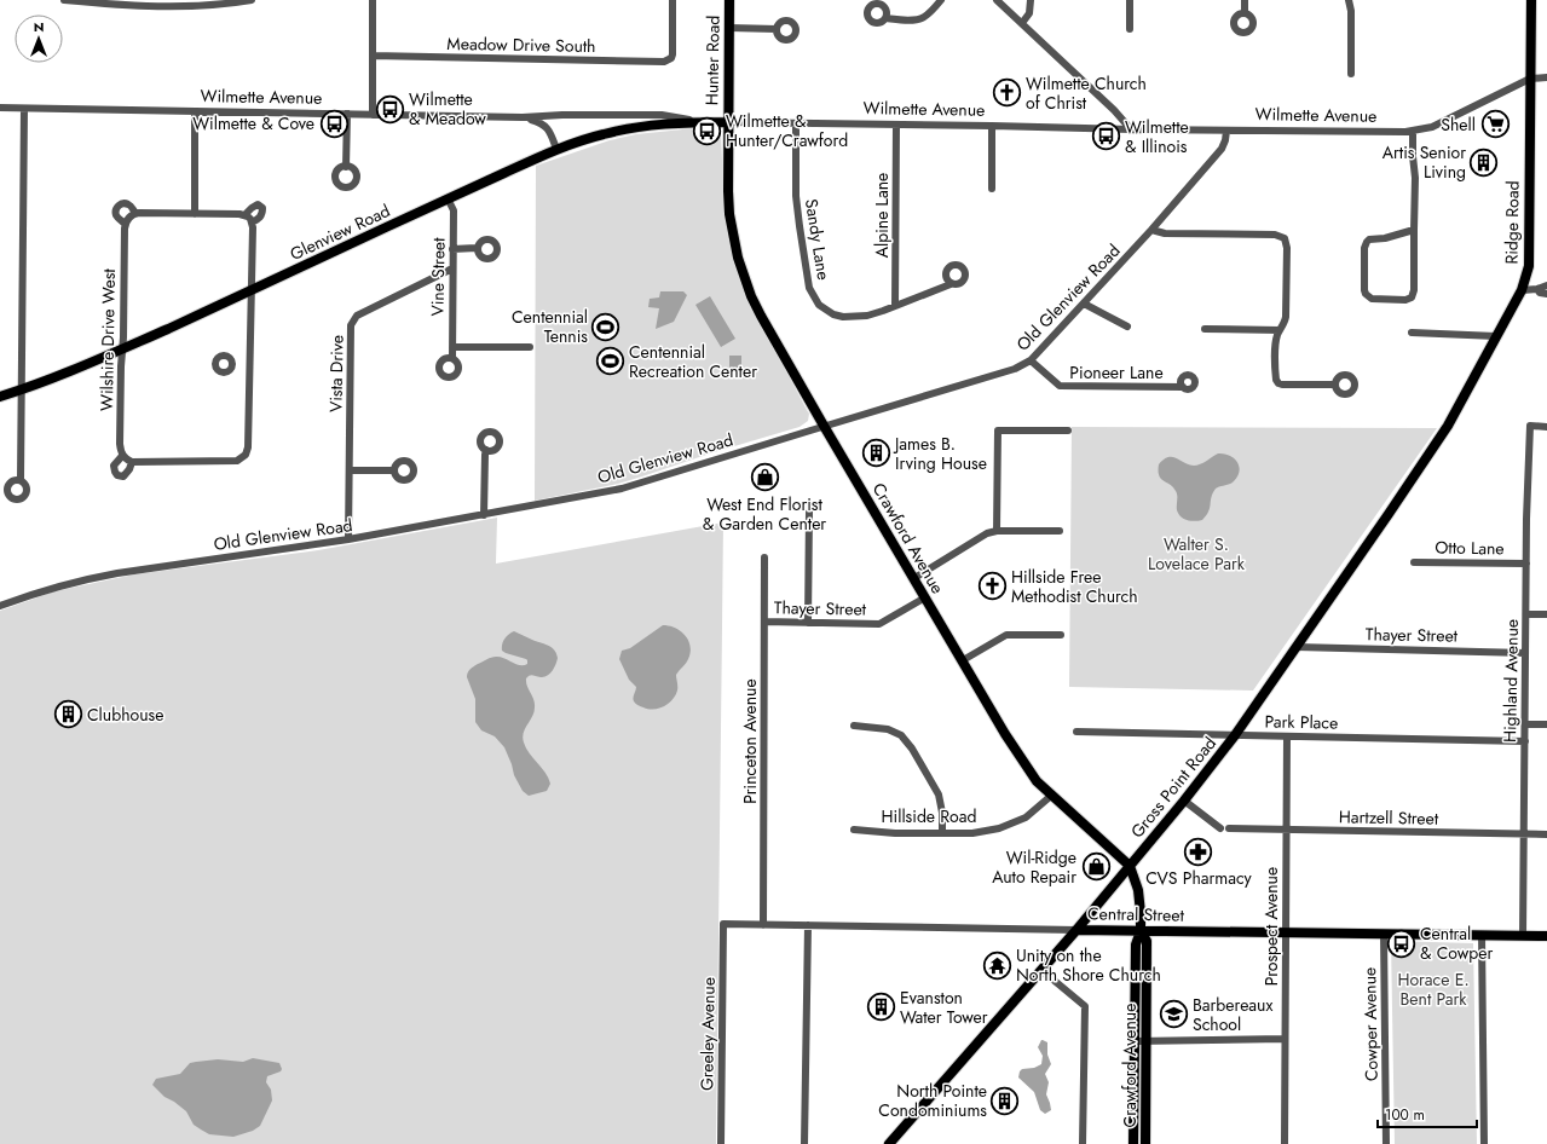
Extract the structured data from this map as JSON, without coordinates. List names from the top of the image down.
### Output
{
  "streets": {
    "main road": [
      "Hunter Road",
      "Wilmette Avenue",
      "Ridge Road",
      "Glenview Road",
      "Crawford Avenue",
      "Gross Point Road",
      "Central Street"
    ],
    "street": [
      "Meadow Drive South",
      "Alpine Lane",
      "Sandy Lane",
      "Vine Street",
      "Old Glenview Road",
      "Wilshire Drive West",
      "Pioneer Lane",
      "Vista Drive",
      "Otto Lane",
      "Thayer Street",
      "Highland Avenue",
      "Park Place",
      "Princeton Avenue",
      "Hillside Road",
      "Hartzell Street",
      "Prospect Avenue",
      "Cowper Avenue",
      "Greeley Avenue"
    ]
  },
  "crossings": [
    ["Hunter Road", "Wilmette Avenue"],
    ["Hunter Road", "Crawford Avenue"],
    ["Wilmette Avenue", "Alpine Lane"],
    ["Wilmette Avenue", "Ridge Road"],
    ["Wilmette Avenue", "Glenview Road"],
    ["Wilmette Avenue", "Sandy Lane"],
    ["Wilmette Avenue", "Old Glenview Road"],
    ["Wilmette Avenue", "Crawford Avenue"],
    ["Alpine Lane", "Sandy Lane"],
    ["Ridge Road", "Gross Point Road"],
    ["Glenview Road", "Vine Street"],
    ["Glenview Road", "Wilshire Drive West"],
    ["Vine Street", "Vista Drive"],
    ["Old Glenview Road", "Pioneer Lane"],
    ["Old Glenview Road", "Vista Drive"],
    ["Old Glenview Road", "Crawford Avenue"],
    ["Crawford Avenue", "Thayer Street"],
    ["Crawford Avenue", "Gross Point Road"],
    ["Crawford Avenue", "Hillside Road"],
    ["Crawford Avenue", "Central Street"],
    ["Otto Lane", "Highland Avenue"],
    ["Thayer Street", "Highland Avenue"],
    ["Thayer Street", "Princeton Avenue"],
    ["Thayer Street", "Gross Point Road"],
    ["Highland Avenue", "Park Place"],
    ["Highland Avenue", "Hartzell Street"],
    ["Highland Avenue", "Central Street"],
    ["Park Place", "Gross Point Road"],
    ["Park Place", "Prospect Avenue"],
    ["Princeton Avenue", "Central Street"],
    ["Gross Point Road", "Hartzell Street"],
    ["Gross Point Road", "Central Street"],
    ["Hartzell Street", "Prospect Avenue"],
    ["Central Street", "Prospect Avenue"],
    ["Central Street", "Cowper Avenue"],
    ["Central Street", "Greeley Avenue"]
  ],
  "parks": ["Walter S. Lovelace Park", "Horace E. Bent Park"],
  "places": {
    "church": ["Wilmette Church of Christ", "Hillside Free Methodist Church"],
    "bus stop": [
      "Wilmette & Meadow",
      "Wilmette & Cove",
      "Wilmette & Hunter/Crawford",
      "Wilmette & Illinois",
      "Central & Cowper"
    ],
    "supermarket": ["Shell"],
    "building": [
      "Artis Senior Living",
      "James B. Irving House",
      "Clubhouse",
      "Evanston Water Tower",
      "North Pointe Condominiums"
    ],
    "sports": ["Centennial Tennis", "Centennial Recreation Center"],
    "shop": ["West End Florist & Garden Center", "Wil-Ridge Auto Repair"],
    "pharmacy": ["CVS Pharmacy"],
    "temple": ["Unity on the North Shore Church"],
    "school or university": ["Barbereaux School"]
  },
  "scale_bar": "100 m",
  "north": "top"
}
